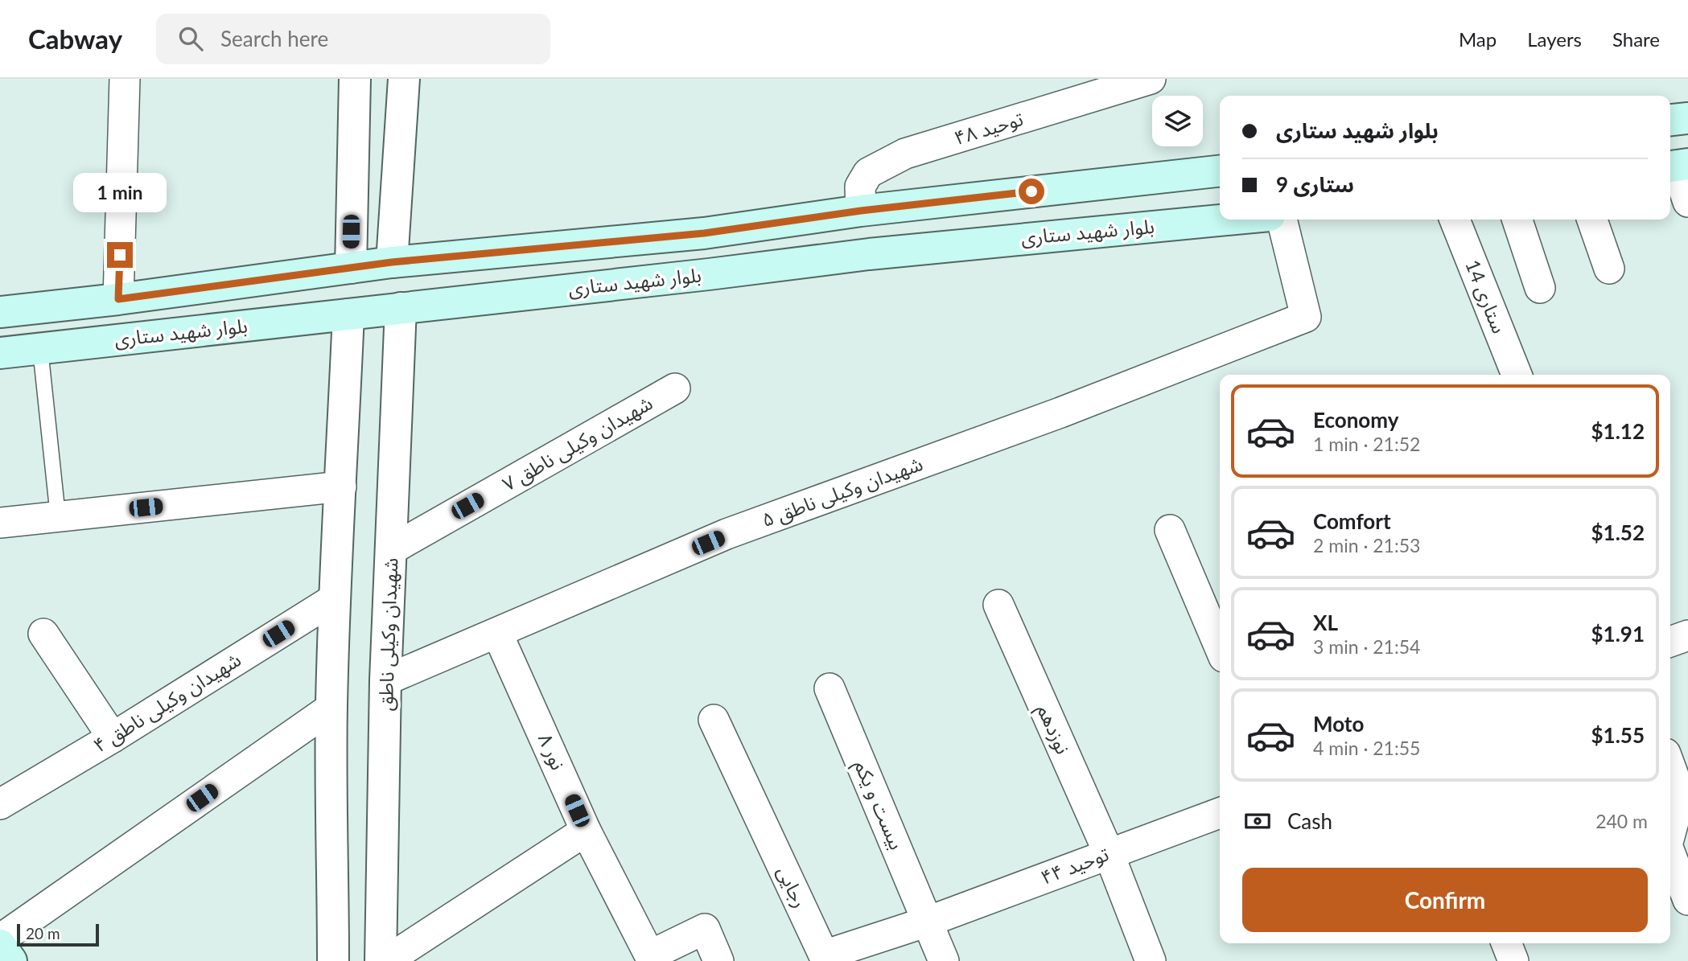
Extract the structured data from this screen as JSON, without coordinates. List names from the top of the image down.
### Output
{
  "streets": {
    "main road": ["بلوار شهید ستاری"],
    "street": [
      "توحید ۴۸",
      "ستاری 14",
      "شهیدان وکیلی ناطق ۷",
      "شهیدان وکیلی ناطق ۵",
      "شهیدان وکیلی ناطق",
      "شهیدان وکیلی ناطق ۴",
      "نوزدهم",
      "نور ۸",
      "بیست و یکم",
      "توحید ۴۴",
      "رجایی"
    ]
  },
  "crossings": [
    ["توحید ۴۸", "بلوار شهید ستاری"],
    ["بلوار شهید ستاری", "شهیدان وکیلی ناطق"],
    ["شهیدان وکیلی ناطق ۷", "شهیدان وکیلی ناطق"],
    ["شهیدان وکیلی ناطق ۵", "شهیدان وکیلی ناطق"],
    ["شهیدان وکیلی ناطق ۵", "نور ۸"],
    ["نوزدهم", "توحید ۴۴"],
    ["بیست و یکم", "توحید ۴۴"],
    ["بیست و یکم", "رجایی"],
    ["توحید ۴۴", "رجایی"]
  ],
  "scale_bar": "20 m",
  "page": {
    "header": "Cabway",
    "search": "Search here",
    "nav": ["Map", "Layers", "Share"],
    "banner": ["بلوار شهید ستاری", "ستاری 9"],
    "bubble": "1 min",
    "list": [
      {
        "name": "Economy",
        "note": "1 min · 21:52",
        "value": "$1.12"
      },
      {
        "name": "Comfort",
        "note": "2 min · 21:53",
        "value": "$1.52"
      },
      {
        "name": "XL",
        "note": "3 min · 21:54",
        "value": "$1.91"
      },
      {
        "name": "Moto",
        "note": "4 min · 21:55",
        "value": "$1.55"
      }
    ],
    "pay": ["Cash", "240 m"],
    "buttons": "Confirm",
    "scale": "20 m"
  }
}
